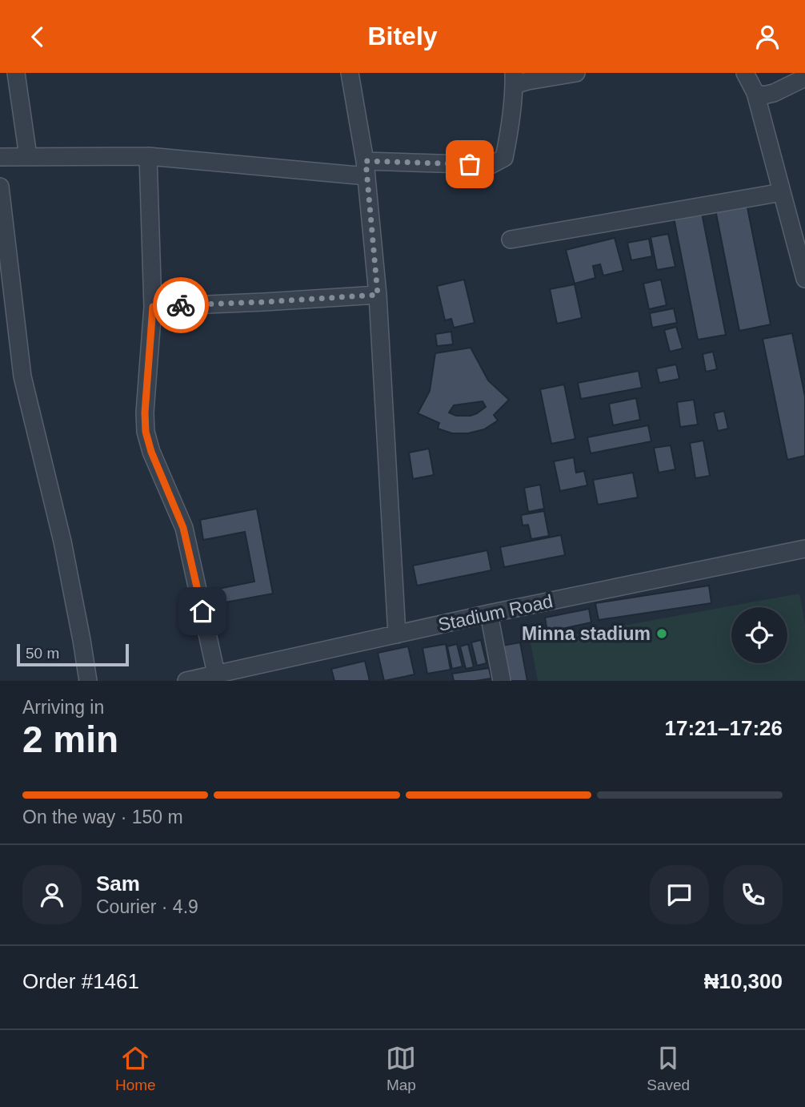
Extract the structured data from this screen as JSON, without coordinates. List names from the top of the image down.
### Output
{
  "streets": {
    "street": ["Stadium Road"]
  },
  "places": ["Minna stadium"],
  "scale_bar": "50 m",
  "page": {
    "header": "Bitely",
    "scale": "50 m",
    "heading": ["2 min", "Arriving in", "17:21–17:26"],
    "panel": [
      "Sam",
      "Courier · 4.9",
      "Order #1461",
      "₦10,300"
    ],
    "bar": "On the way · 150 m",
    "tabs": ["Home", "Map", "Saved"]
  }
}
